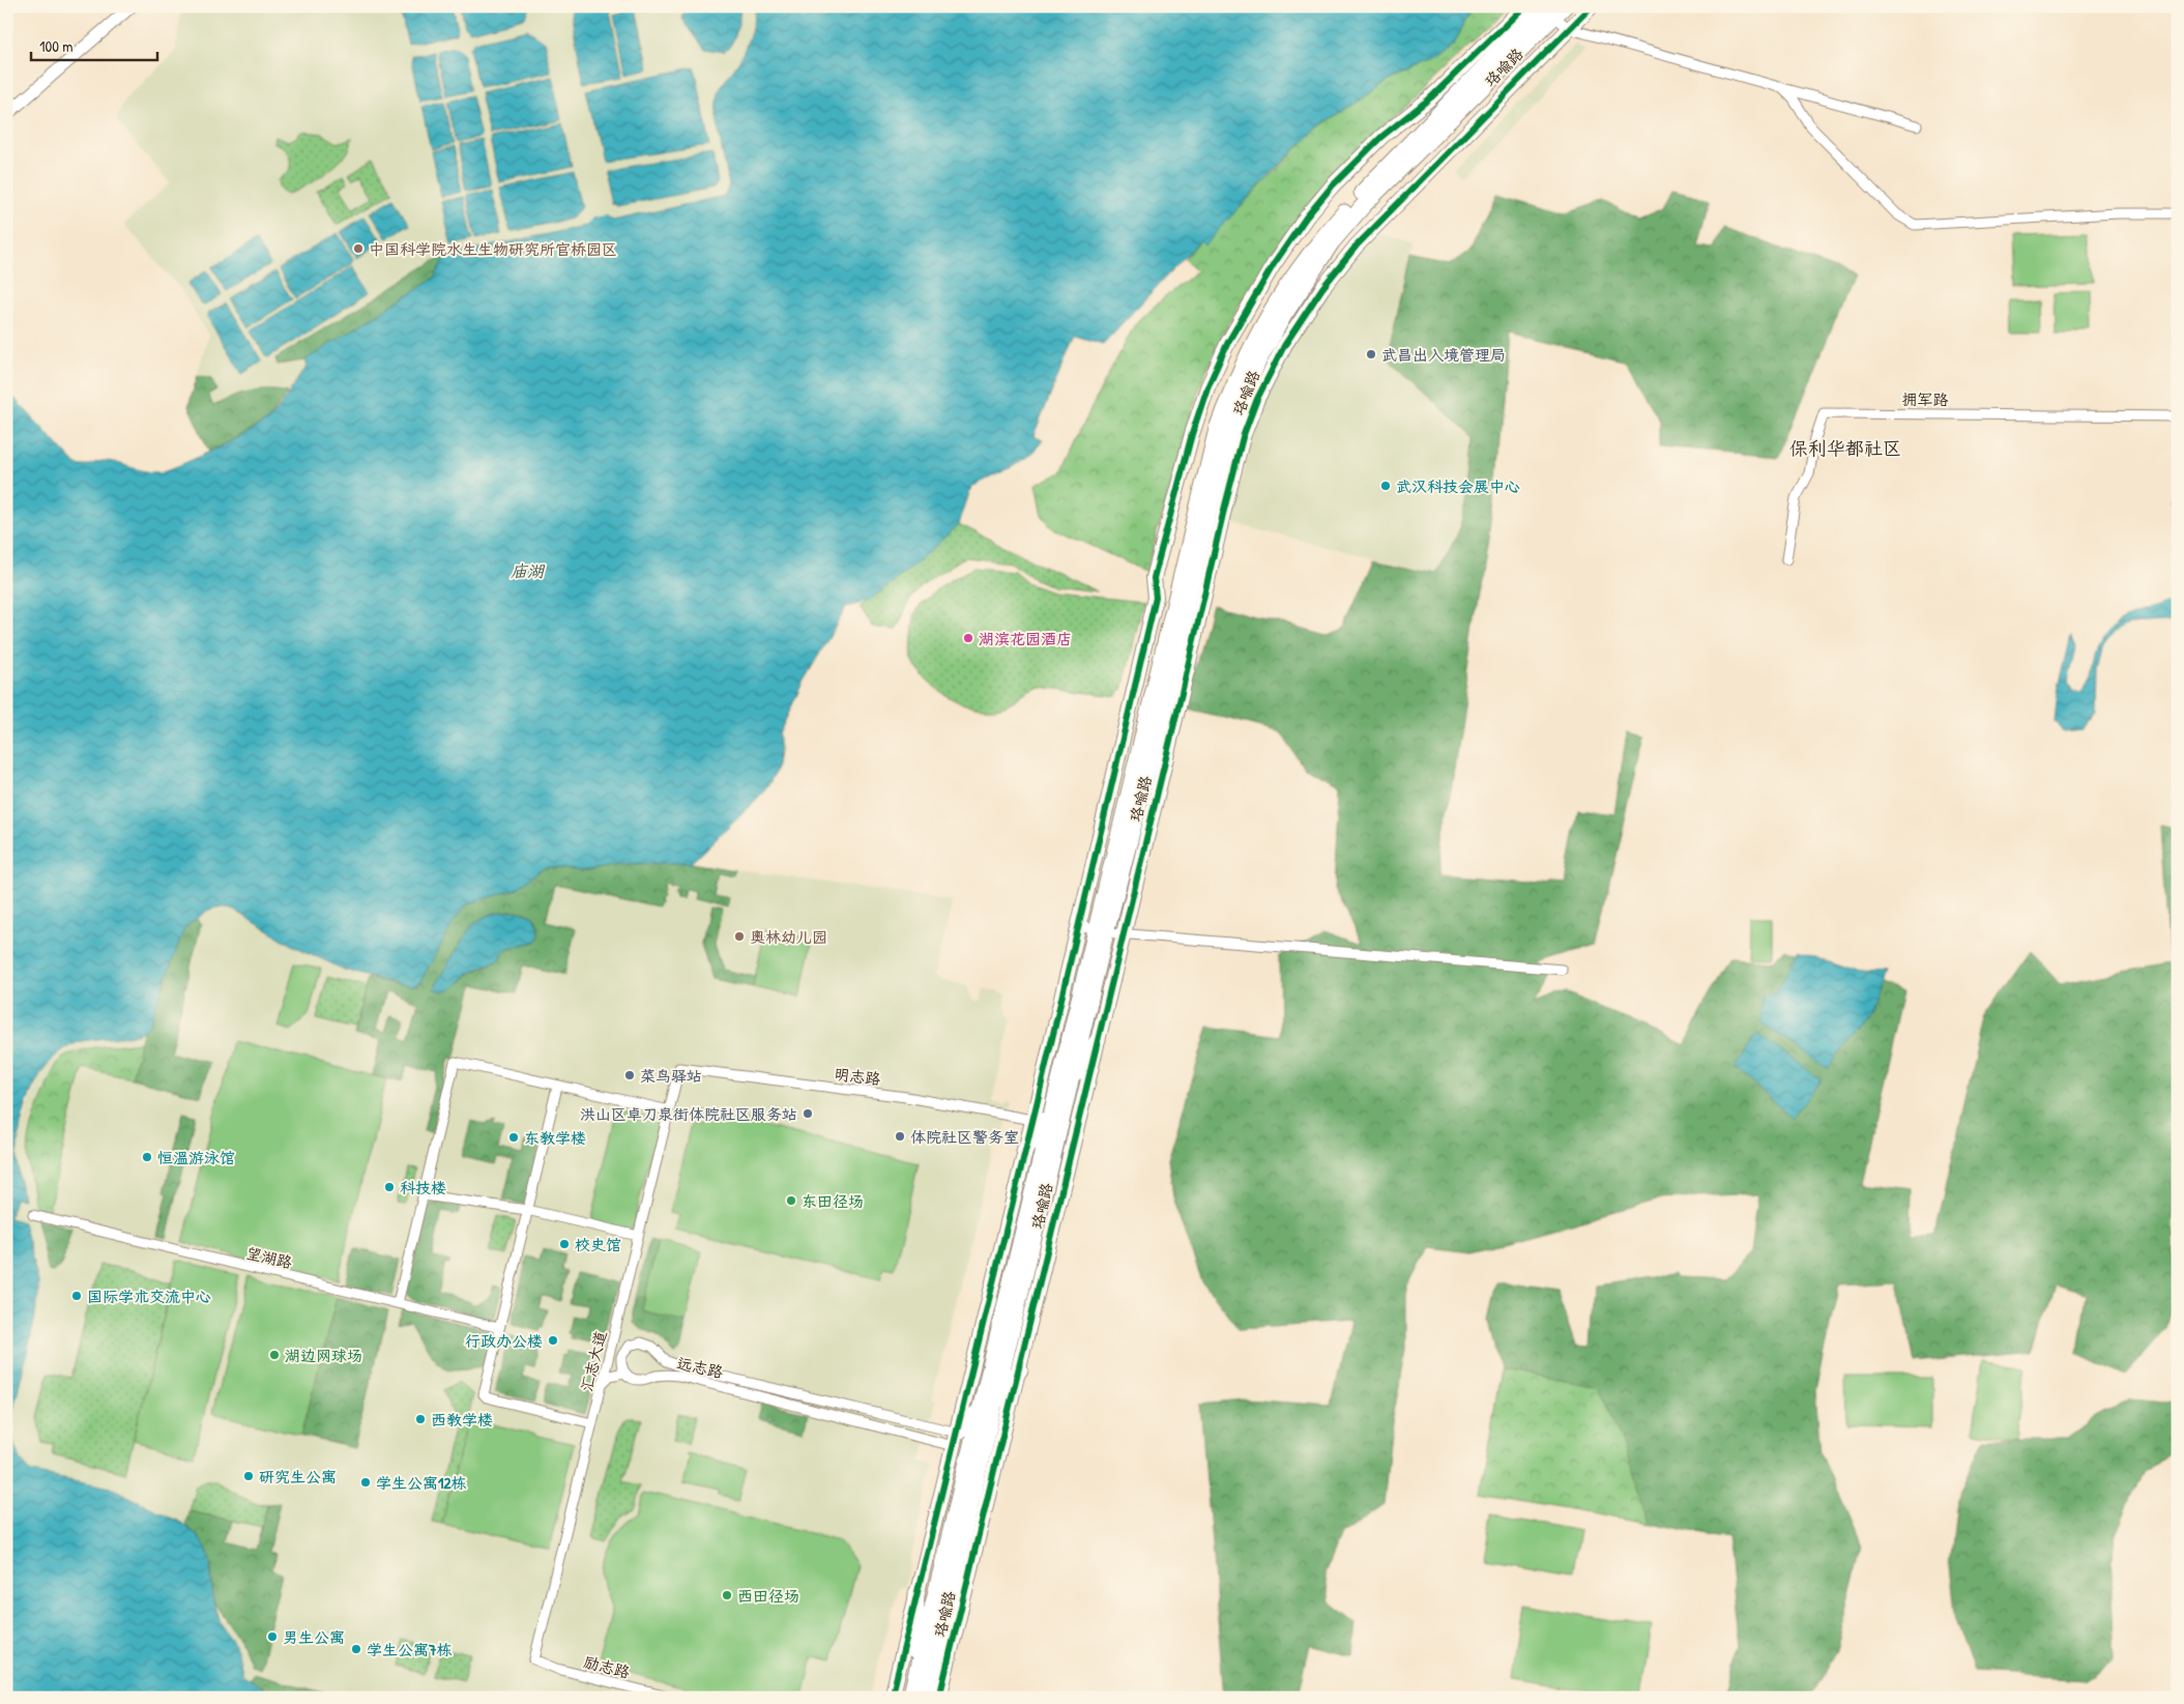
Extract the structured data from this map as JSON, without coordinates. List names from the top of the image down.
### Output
{
  "streets": {
    "highway": ["珞喻路"],
    "street": [
      "拥军路",
      "明志路",
      "望湖路",
      "汇志大道",
      "远志路",
      "励志路"
    ]
  },
  "crossings": [
    ["明志路", "汇志大道"],
    ["汇志大道", "励志路"]
  ],
  "districts": ["保利华都社区"],
  "water": ["庙湖"],
  "places": [
    "中国科学院水生生物研究所官桥园区",
    "武昌出入境管理局",
    "武汉科技会展中心",
    "湖滨花园酒店",
    "奥林幼儿园",
    "菜鸟驿站",
    "洪山区卓刀泉街体院社区服务站",
    "体院社区警务室",
    "东教学楼",
    "恒温游泳馆",
    "科技楼",
    "东田径场",
    "校史馆",
    "国际学术交流中心",
    "行政办公楼",
    "湖边网球场",
    "西教学楼",
    "研究生公寓",
    "学生公寓12栋",
    "西田径场",
    "男生公寓",
    "学生公寓7栋"
  ],
  "scale_bar": "100 m"
}
